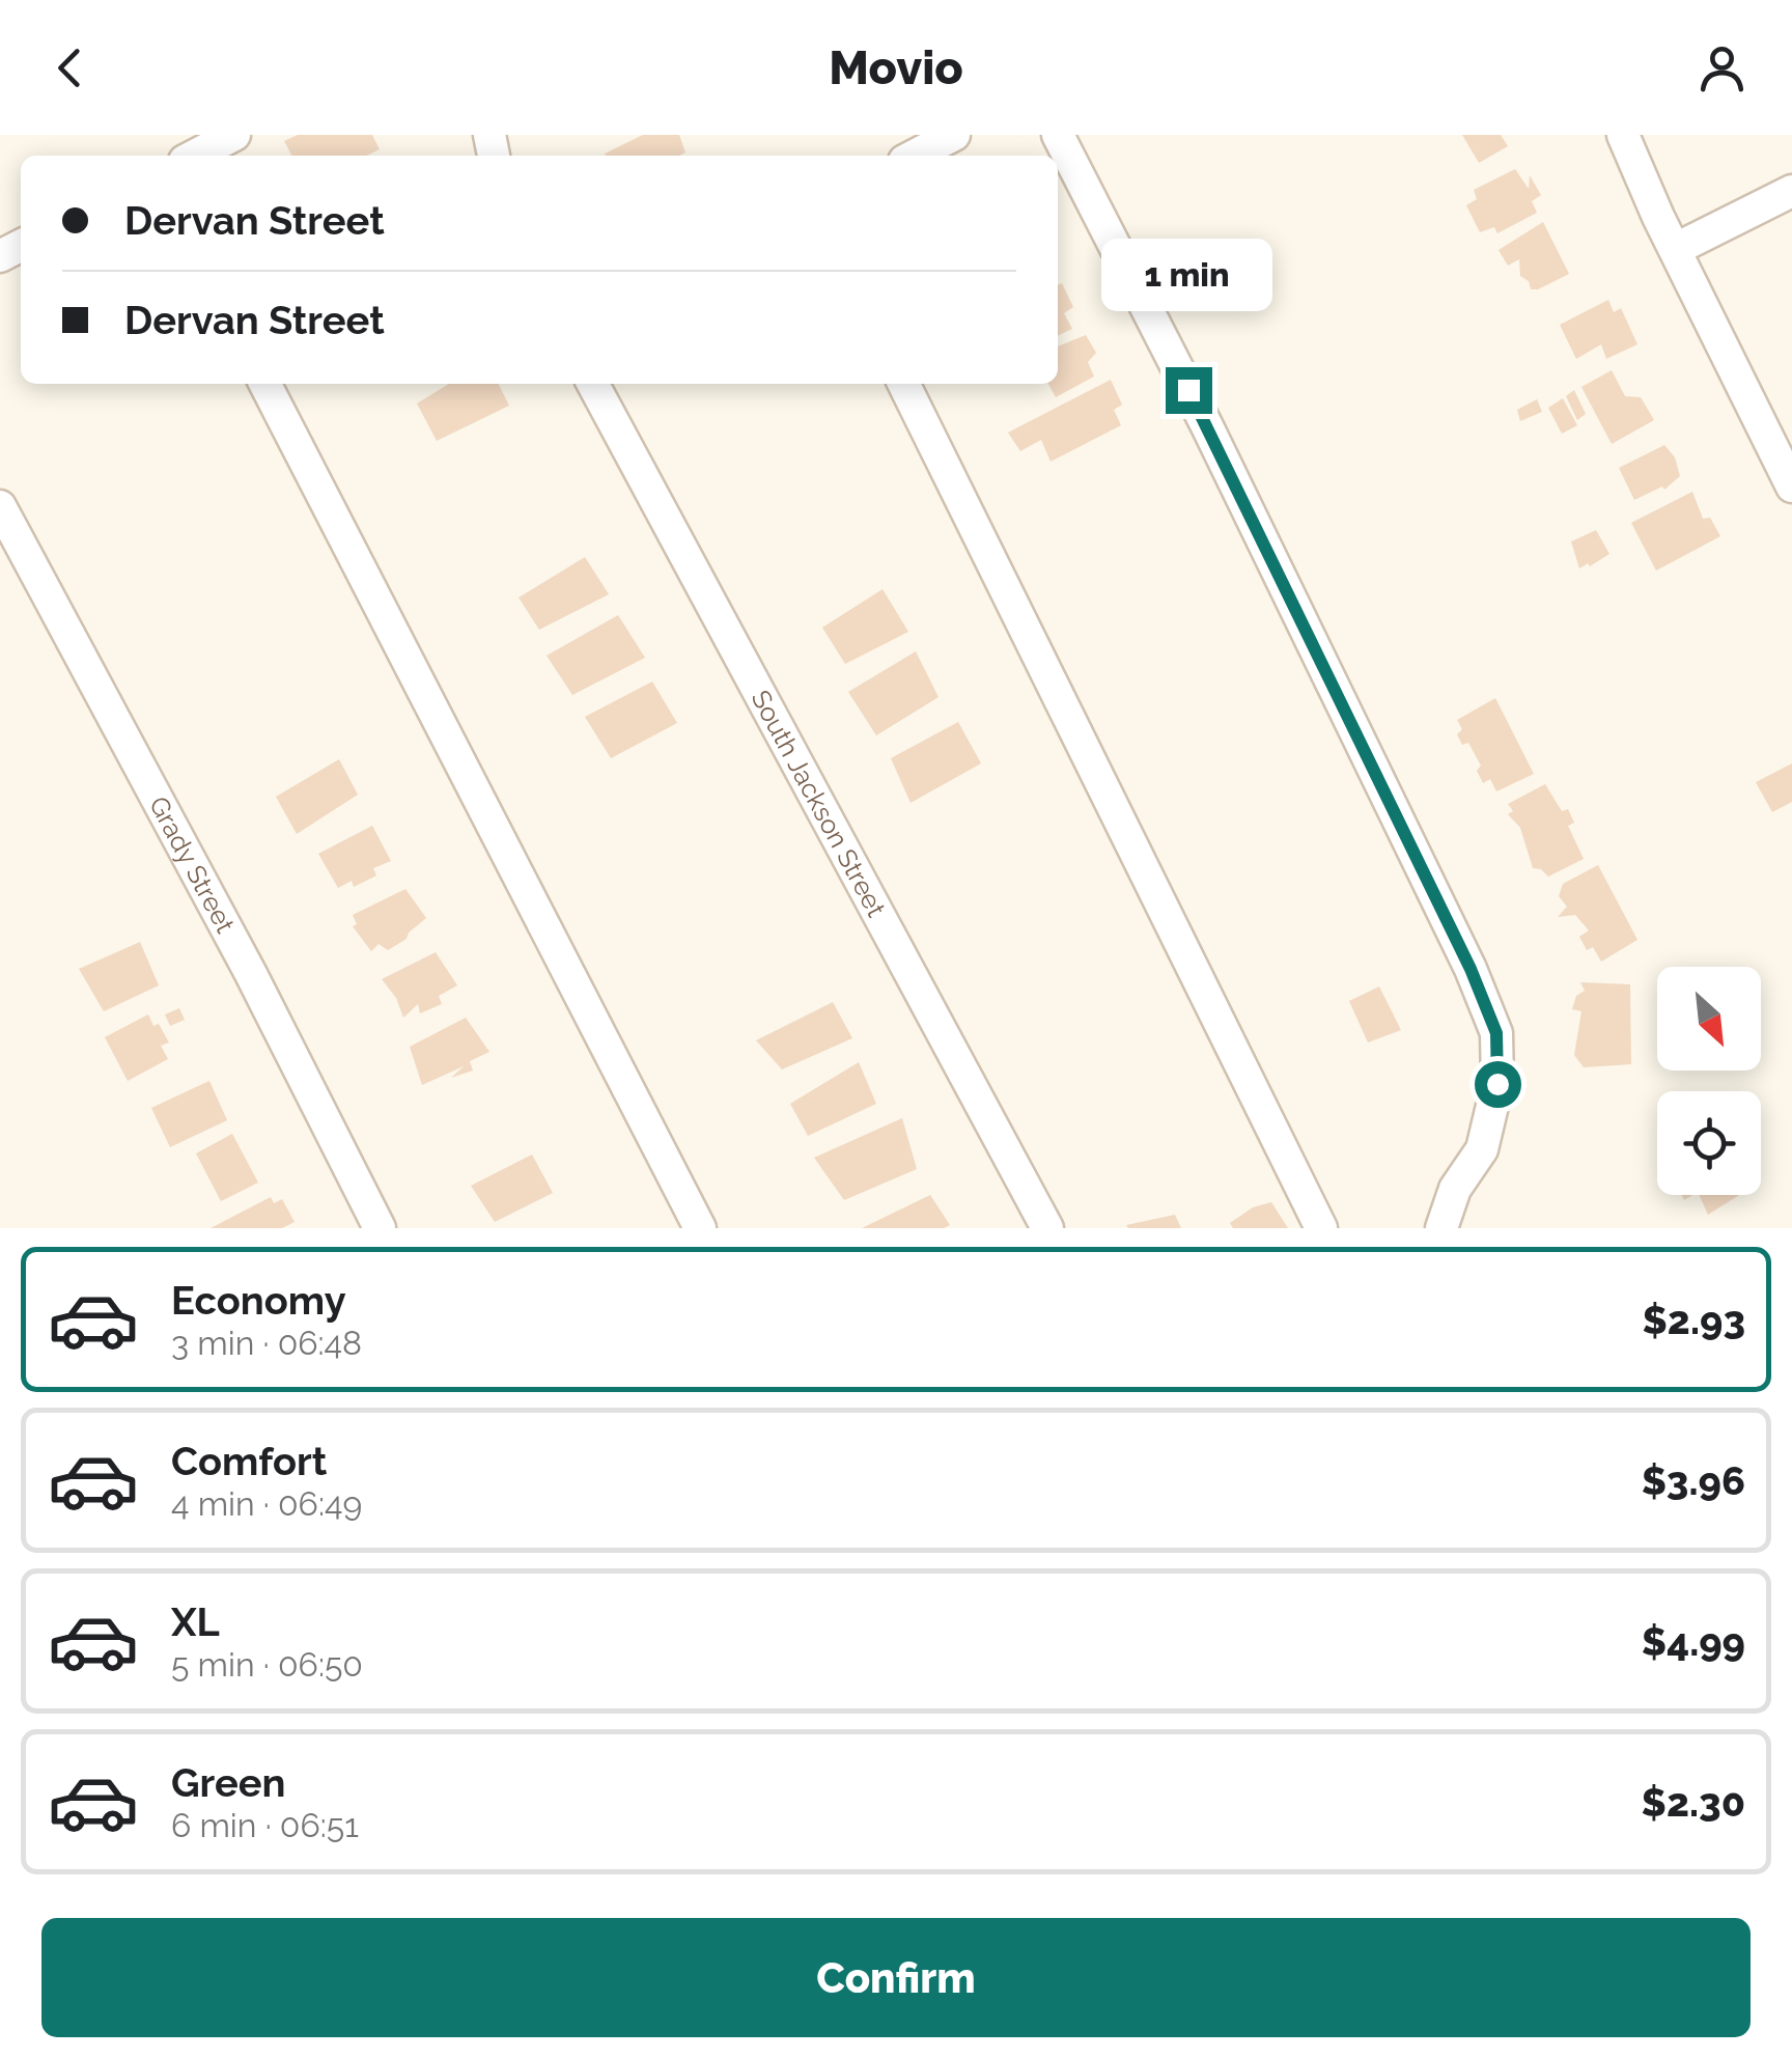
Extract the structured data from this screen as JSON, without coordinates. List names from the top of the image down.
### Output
{
  "streets": {
    "street": ["South Jackson Street", "Grady Street"]
  },
  "north": "bottom right",
  "page": {
    "header": "Movio",
    "banner": ["Dervan Street", "Dervan Street"],
    "bubble": "1 min",
    "list": [
      {
        "name": "Economy",
        "note": "3 min · 06:48",
        "value": "$2.93"
      },
      {
        "name": "Comfort",
        "note": "4 min · 06:49",
        "value": "$3.96"
      },
      {
        "name": "XL",
        "note": "5 min · 06:50",
        "value": "$4.99"
      },
      {
        "name": "Green",
        "note": "6 min · 06:51",
        "value": "$2.30"
      }
    ],
    "buttons": "Confirm"
  }
}
